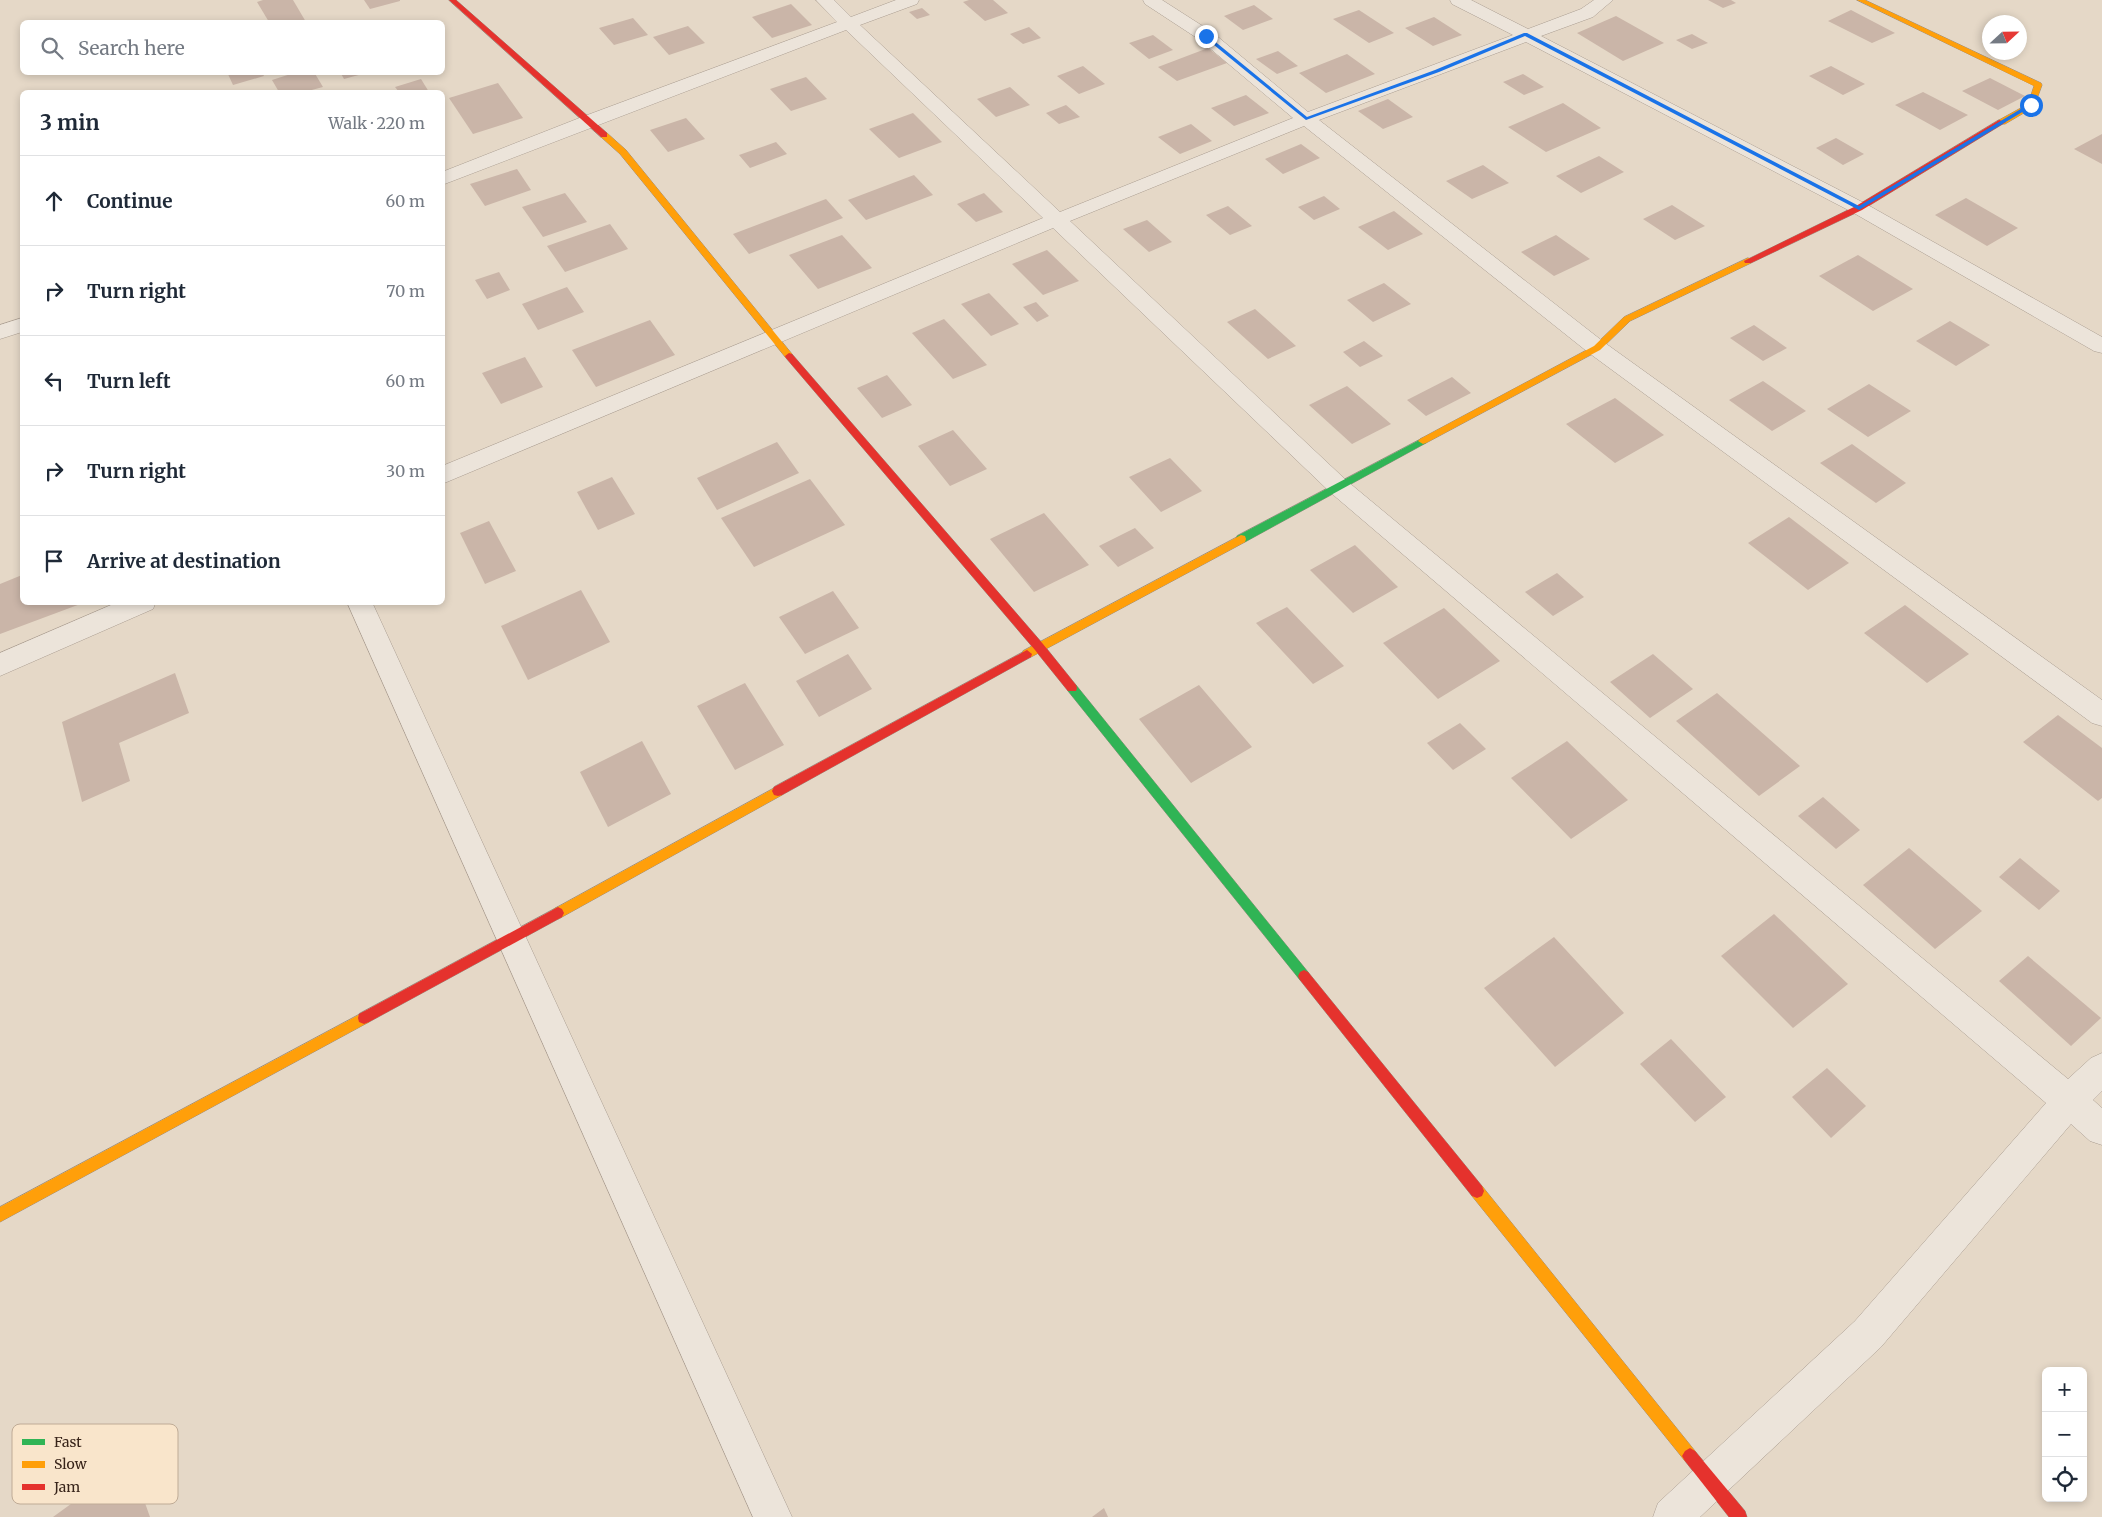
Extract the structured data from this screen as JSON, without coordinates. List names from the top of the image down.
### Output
{
  "legend": ["Fast", "Slow", "Jam"],
  "north": "right",
  "page": {
    "search": "Search here",
    "heading": ["3 min", "Walk · 220 m"],
    "list": [
      ["Continue", "60 m"],
      ["Turn right", "70 m"],
      ["Turn left", "60 m"],
      ["Turn right", "30 m"],
      "Arrive at destination"
    ],
    "map_buttons": ["+", "−"]
  }
}
